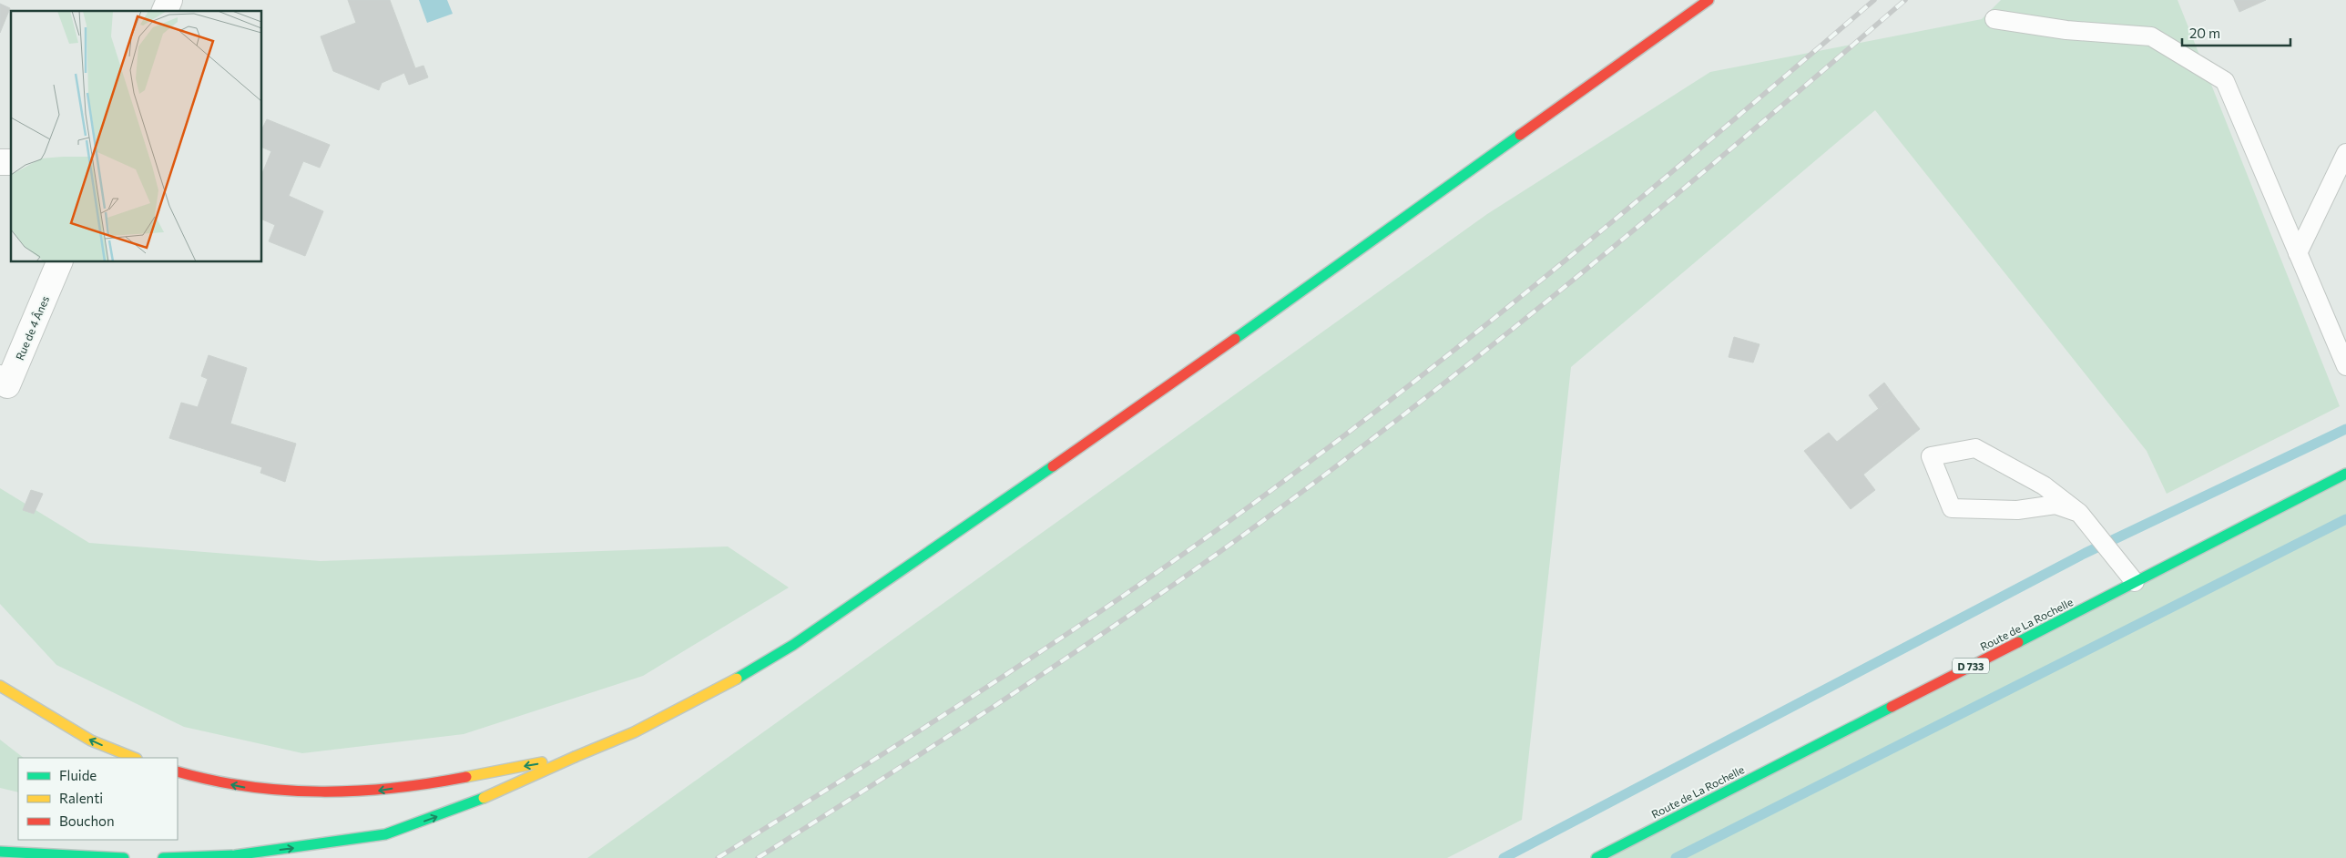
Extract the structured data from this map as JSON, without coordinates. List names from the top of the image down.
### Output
{
  "streets": {
    "main road": ["Route de La Rochelle", "D 733"],
    "street": ["Rue de 4 Ânes"]
  },
  "legend": ["Fluide", "Ralenti", "Bouchon"],
  "scale_bar": "20 m"
}
